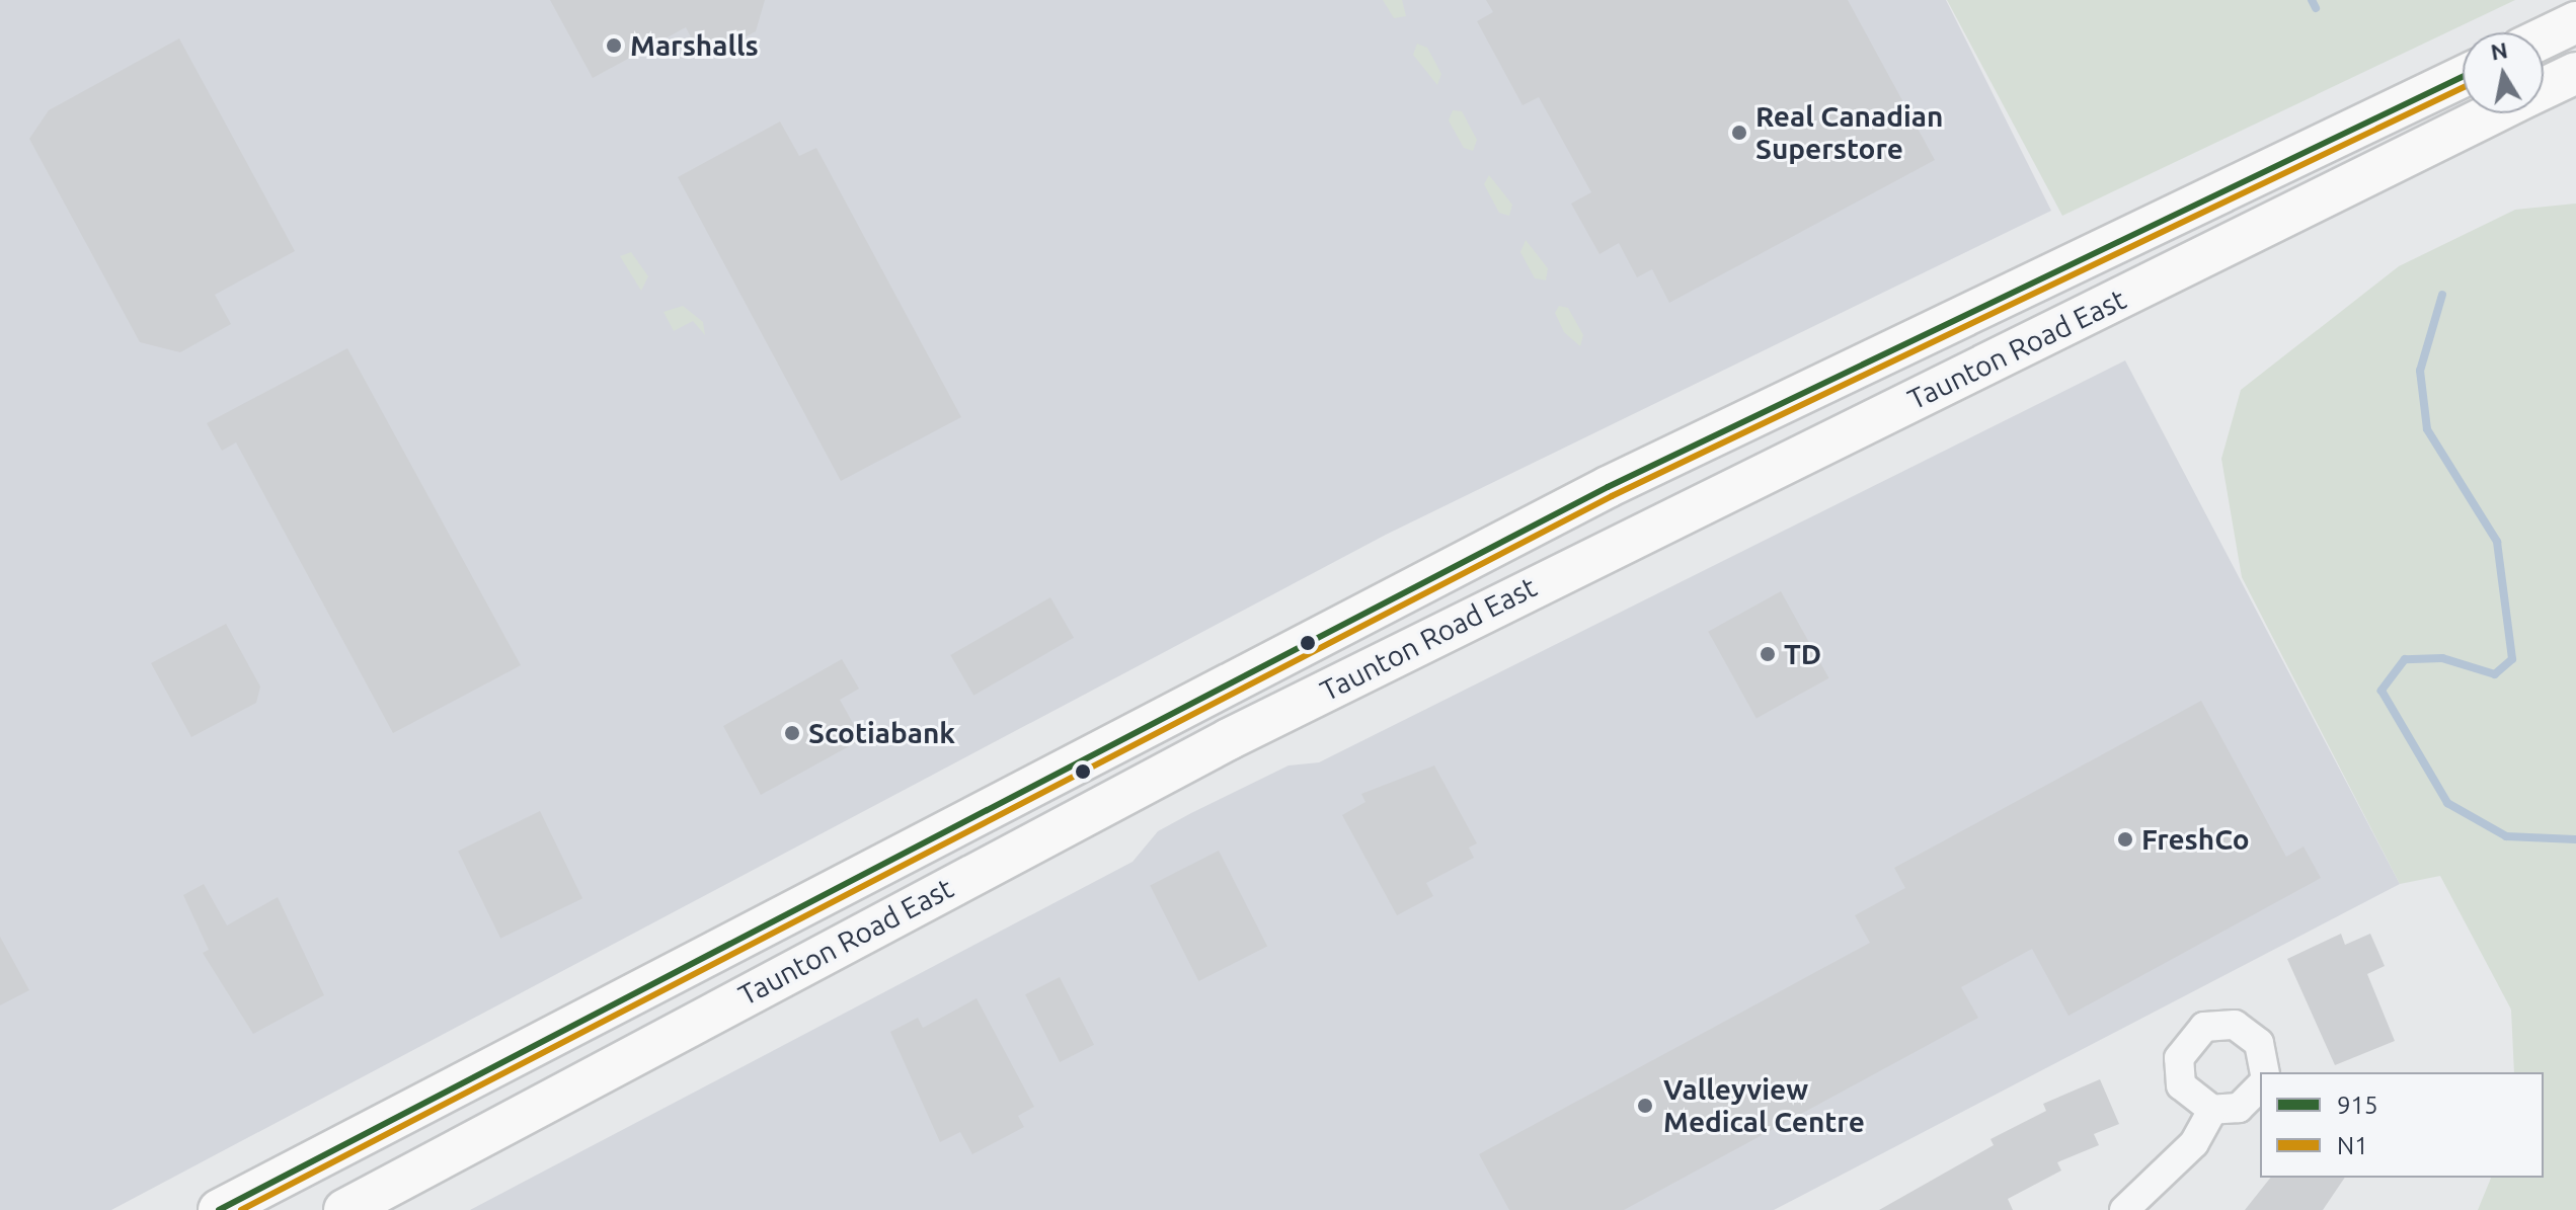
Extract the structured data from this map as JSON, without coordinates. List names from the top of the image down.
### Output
{
  "streets": {
    "main road": ["Taunton Road East"]
  },
  "places": [
    "Marshalls",
    "Real Canadian Superstore",
    "TD",
    "Scotiabank",
    "FreshCo",
    "Valleyview Medical Centre"
  ],
  "lines": ["transit line 915", "transit line N1"],
  "legend": ["915", "N1"],
  "north": "top"
}
